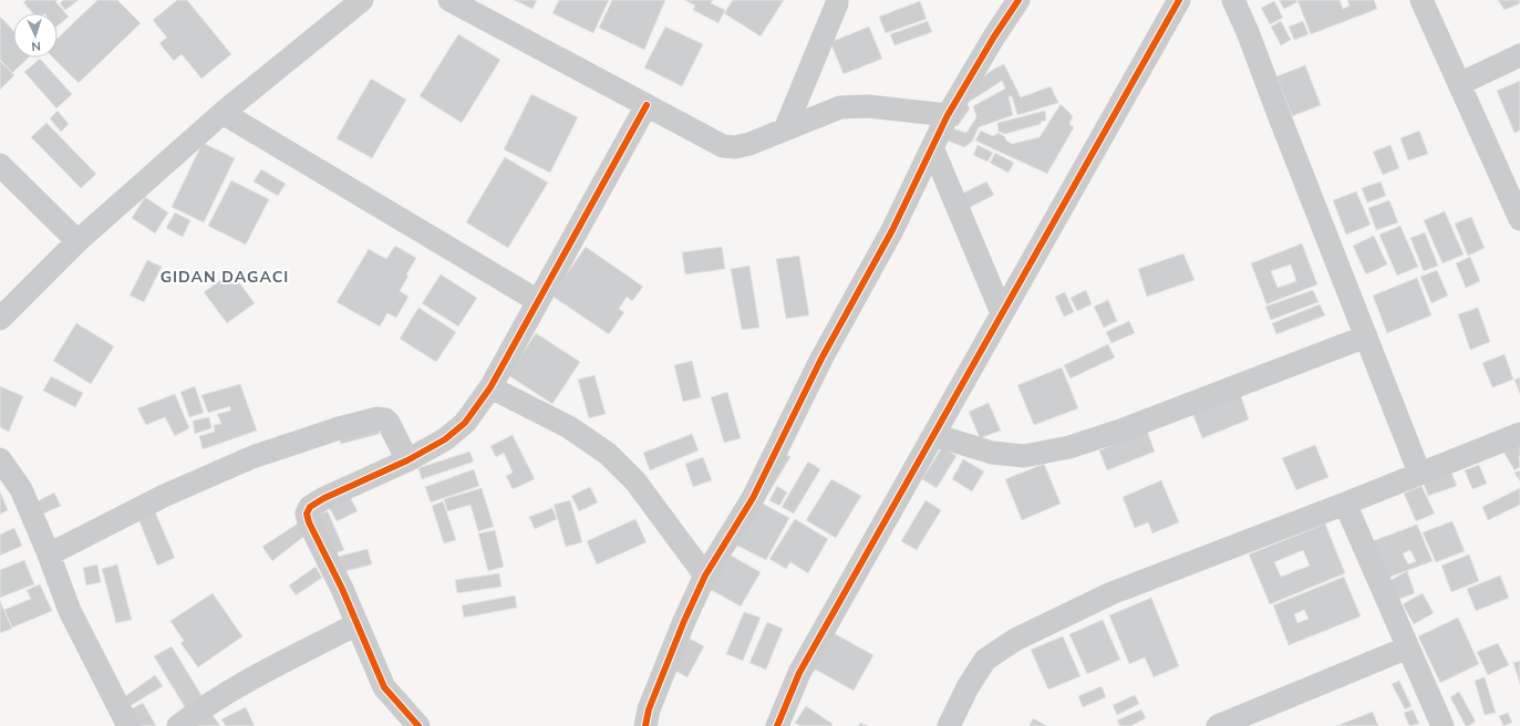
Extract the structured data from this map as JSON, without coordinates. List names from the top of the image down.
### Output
{
  "districts": ["GIDAN DAGACI"],
  "north": "bottom"
}
